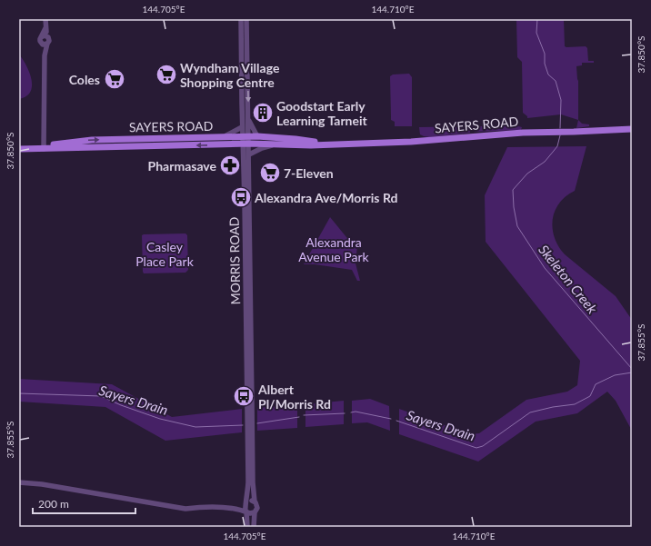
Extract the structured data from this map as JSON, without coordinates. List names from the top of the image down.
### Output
{
  "streets": {
    "main road": ["SAYERS ROAD"],
    "street": ["MORRIS ROAD"]
  },
  "crossings": [
    ["SAYERS ROAD", "MORRIS ROAD"]
  ],
  "water": ["Skeleton Creek", "Sayers Drain"],
  "parks": ["Alexandra Avenue Park", "Casley Place Park"],
  "places": {
    "supermarket": ["Wyndham Village Shopping Centre", "Coles", "7-Eleven"],
    "building": ["Goodstart Early Learning Tarneit"],
    "pharmacy": ["Pharmasave"],
    "bus stop": ["Alexandra Ave/Morris Rd", "Albert Pl/Morris Rd"]
  },
  "scale_bar": "200 m",
  "coordinates": [
    "144.705°E",
    "144.710°E",
    "37.850°S",
    "37.855°S"
  ]
}
